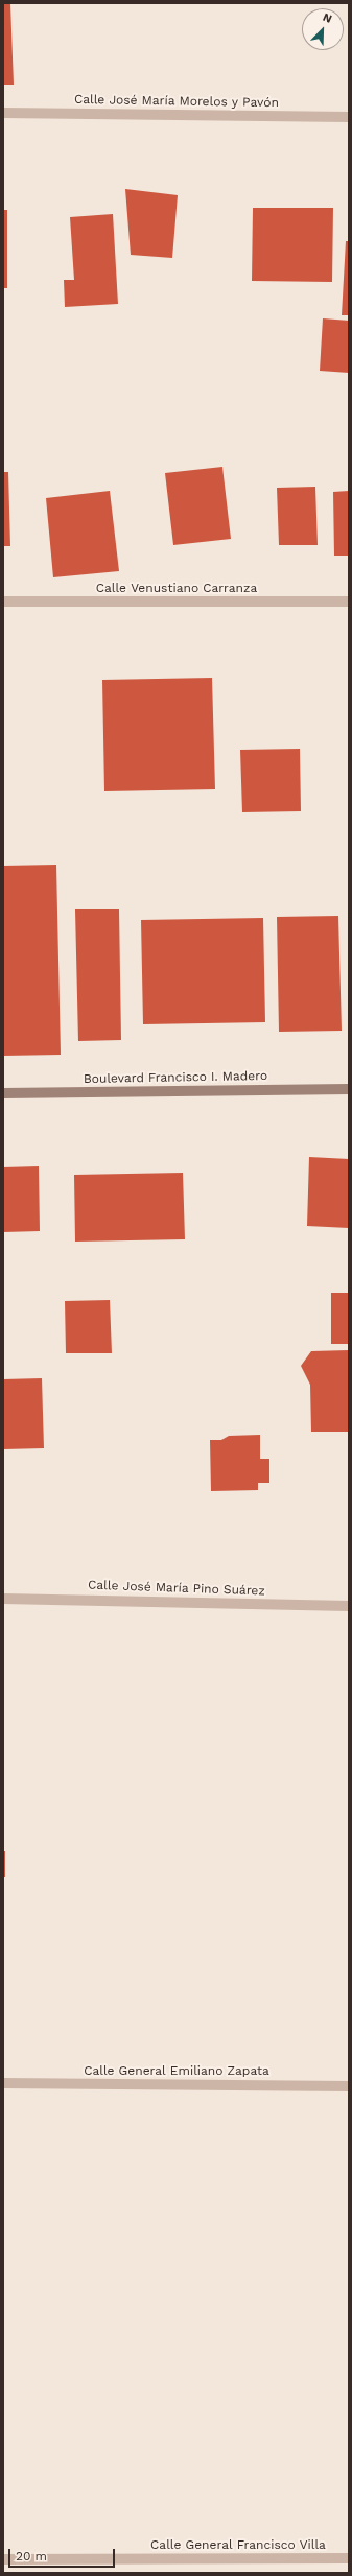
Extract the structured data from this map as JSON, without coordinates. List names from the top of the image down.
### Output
{
  "streets": {
    "street": [
      "Calle José María Morelos y Pavón",
      "Calle Venustiano Carranza",
      "Boulevard Francisco I. Madero",
      "Calle José María Pino Suárez",
      "Calle General Emiliano Zapata",
      "Calle General Francisco Villa"
    ]
  },
  "scale_bar": "20 m",
  "north": "top right"
}
